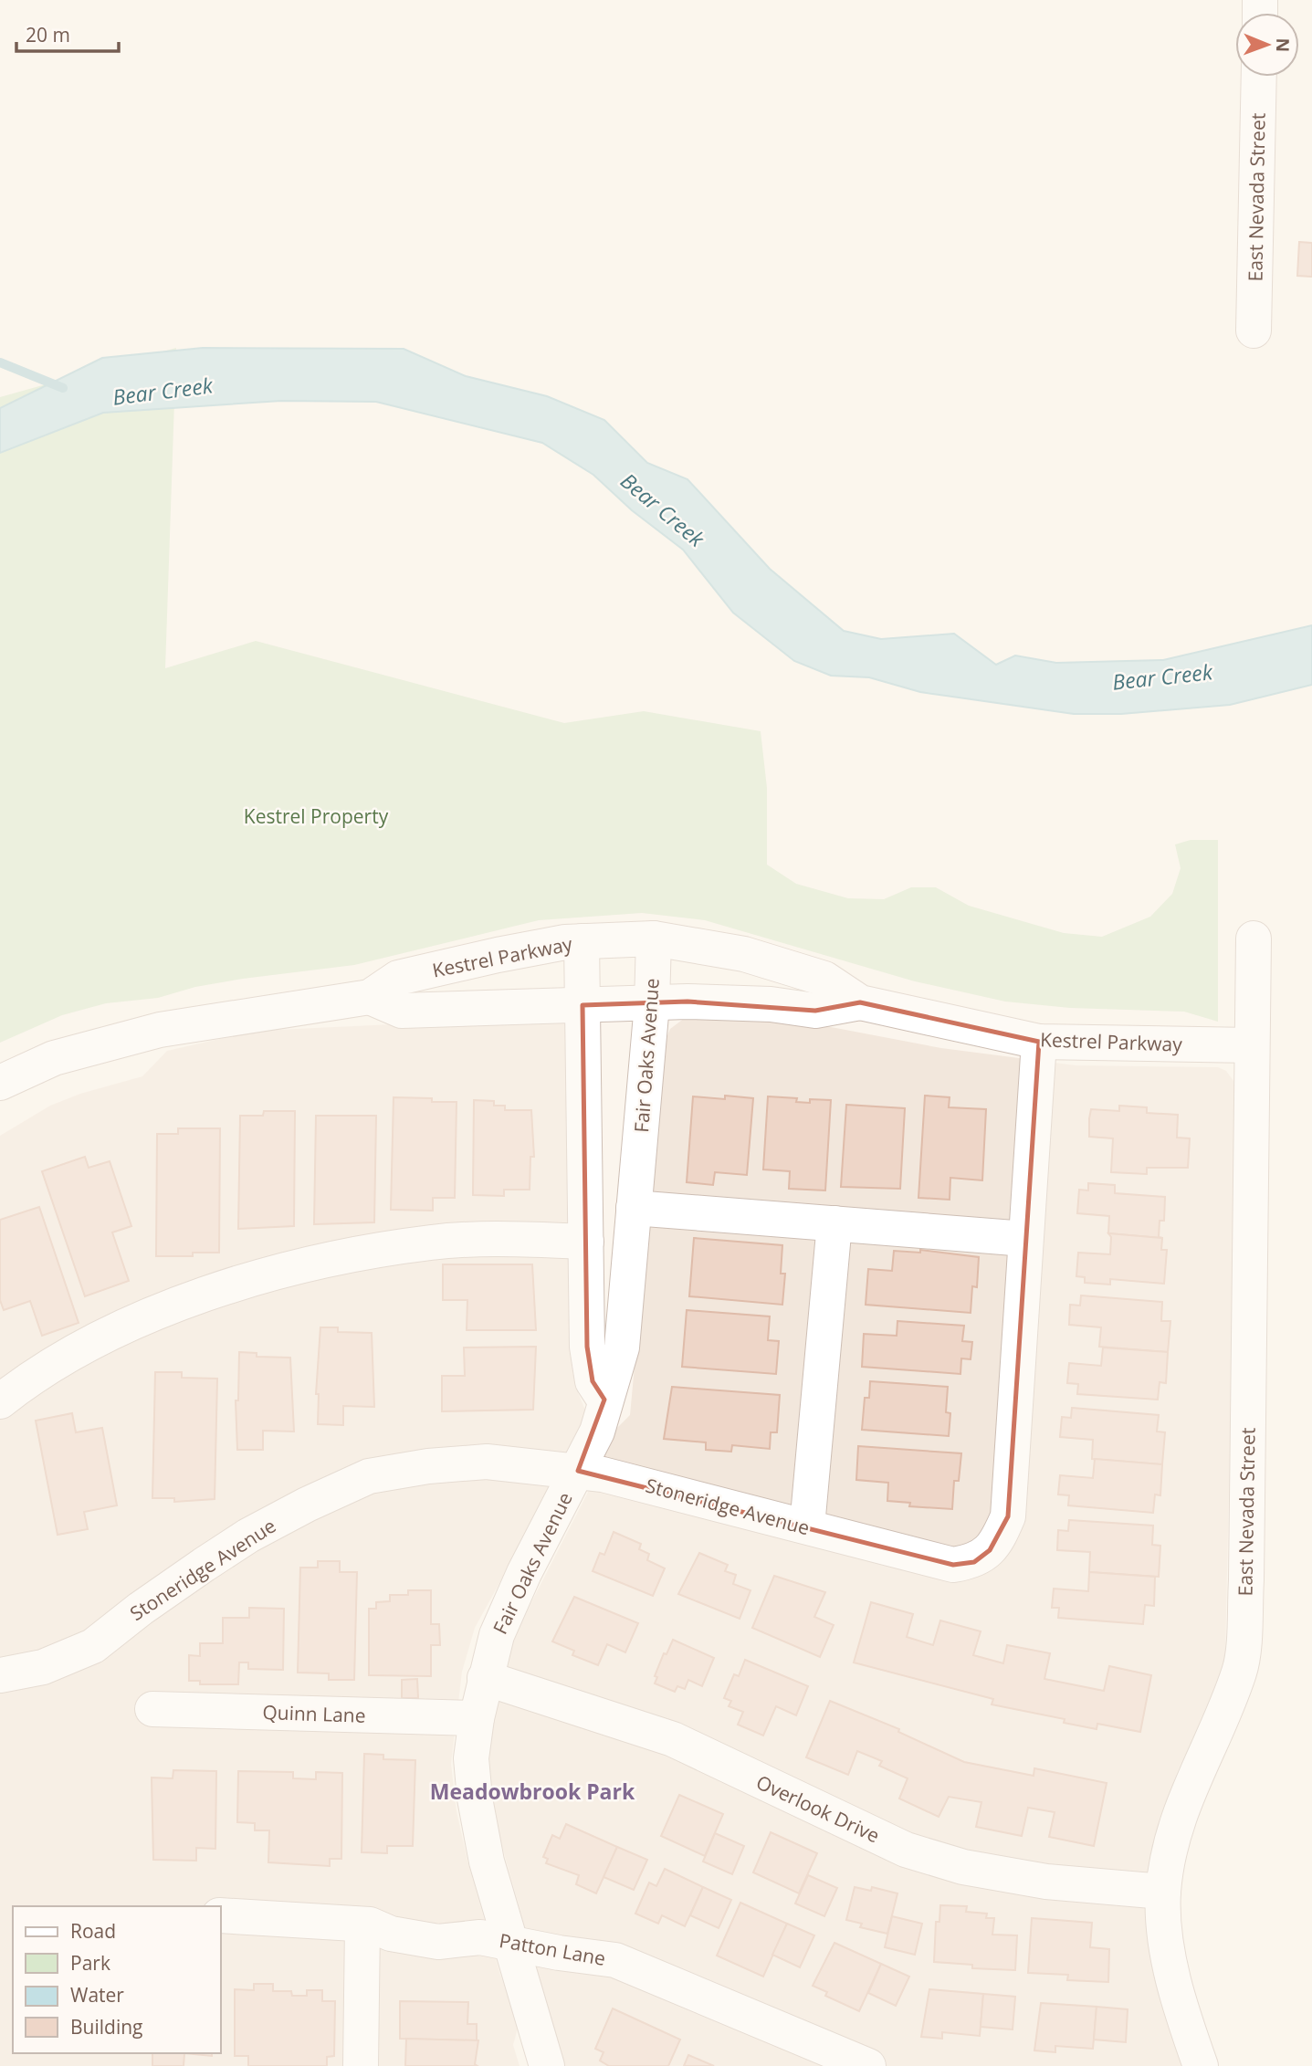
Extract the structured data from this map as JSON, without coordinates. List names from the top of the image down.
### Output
{
  "streets": {
    "street": [
      "East Nevada Street",
      "Kestrel Parkway",
      "Fair Oaks Avenue",
      "Stoneridge Avenue",
      "Quinn Lane",
      "Overlook Drive",
      "Patton Lane"
    ]
  },
  "crossings": [
    ["East Nevada Street", "Kestrel Parkway"],
    ["East Nevada Street", "Overlook Drive"],
    ["Kestrel Parkway", "Fair Oaks Avenue"],
    ["Kestrel Parkway", "Stoneridge Avenue"],
    ["Fair Oaks Avenue", "Stoneridge Avenue"],
    ["Fair Oaks Avenue", "Quinn Lane"],
    ["Fair Oaks Avenue", "Overlook Drive"],
    ["Fair Oaks Avenue", "Patton Lane"]
  ],
  "districts": ["Meadowbrook Park"],
  "water": ["Bear Creek"],
  "parks": ["Kestrel Property"],
  "legend": [
    "Road",
    "Park",
    "Water",
    "Building"
  ],
  "scale_bar": "20 m",
  "north": "right"
}
